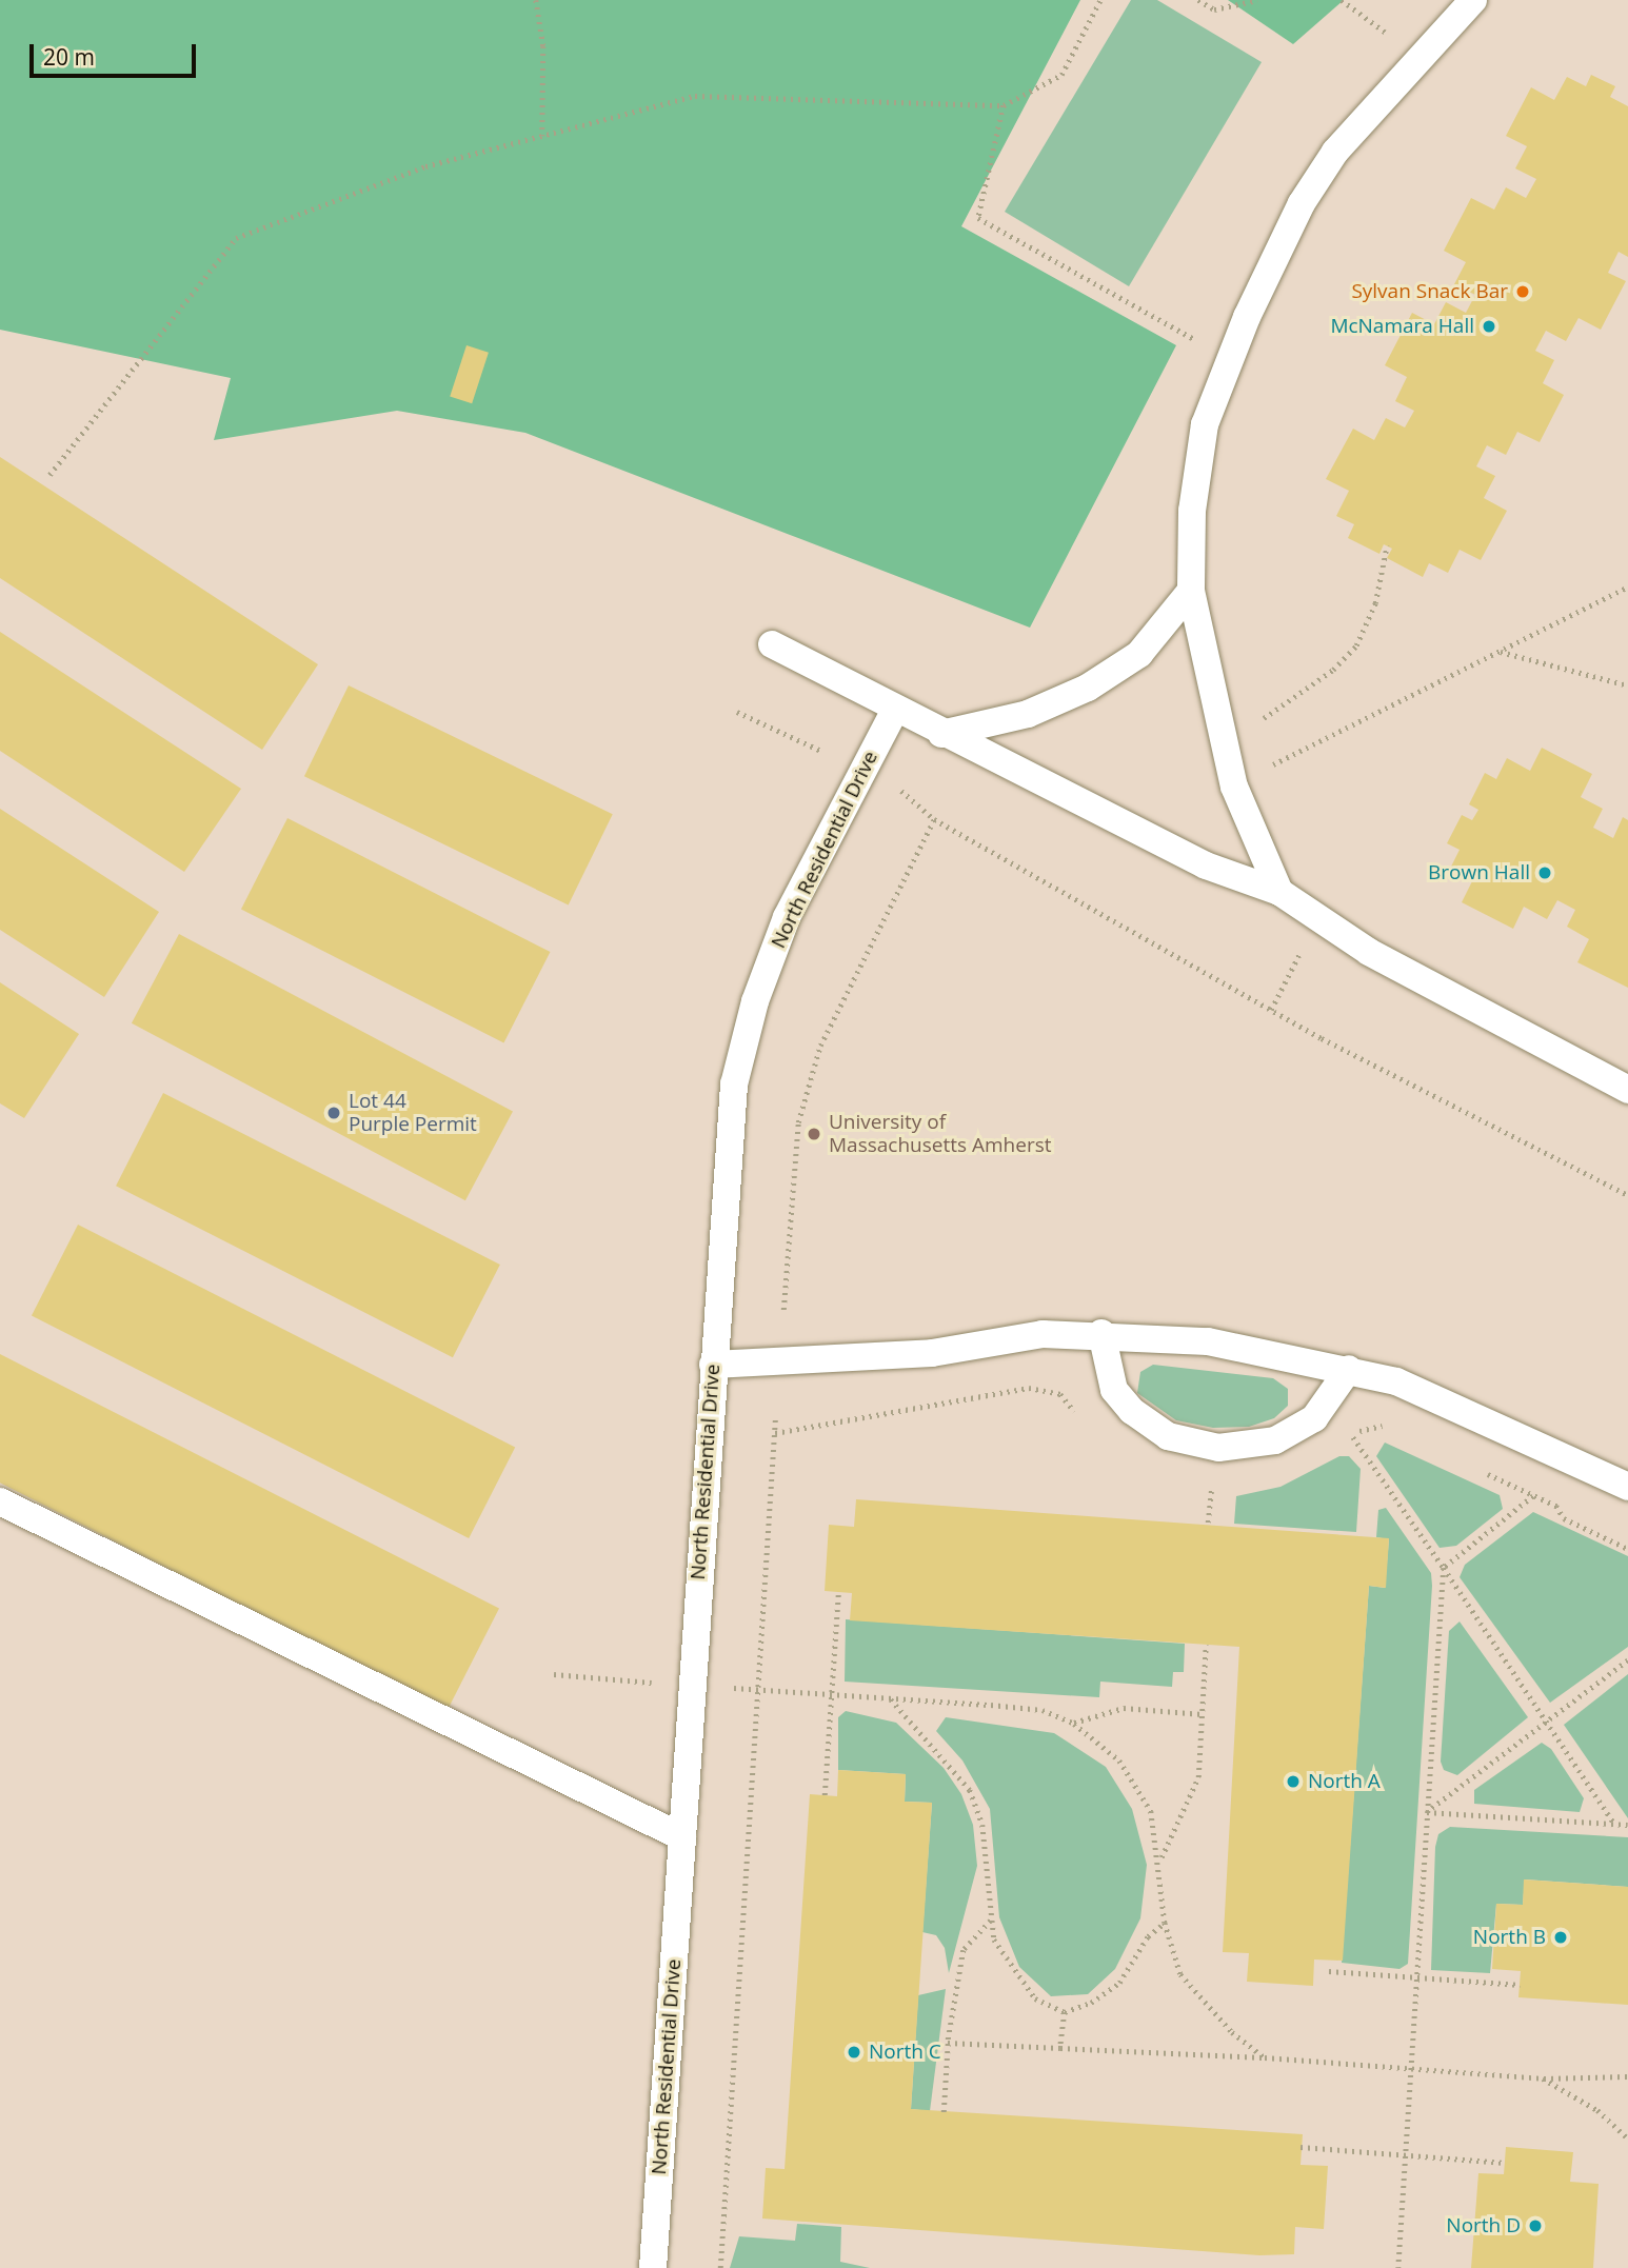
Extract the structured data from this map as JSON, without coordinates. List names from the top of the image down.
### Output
{
  "streets": {
    "lane": ["North Residential Drive"]
  },
  "places": [
    "Sylvan Snack Bar",
    "McNamara Hall",
    "Brown Hall",
    "Lot 44 Purple Permit",
    "University of Massachusetts Amherst",
    "North A",
    "North B",
    "North C",
    "North D"
  ],
  "scale_bar": "20 m"
}
